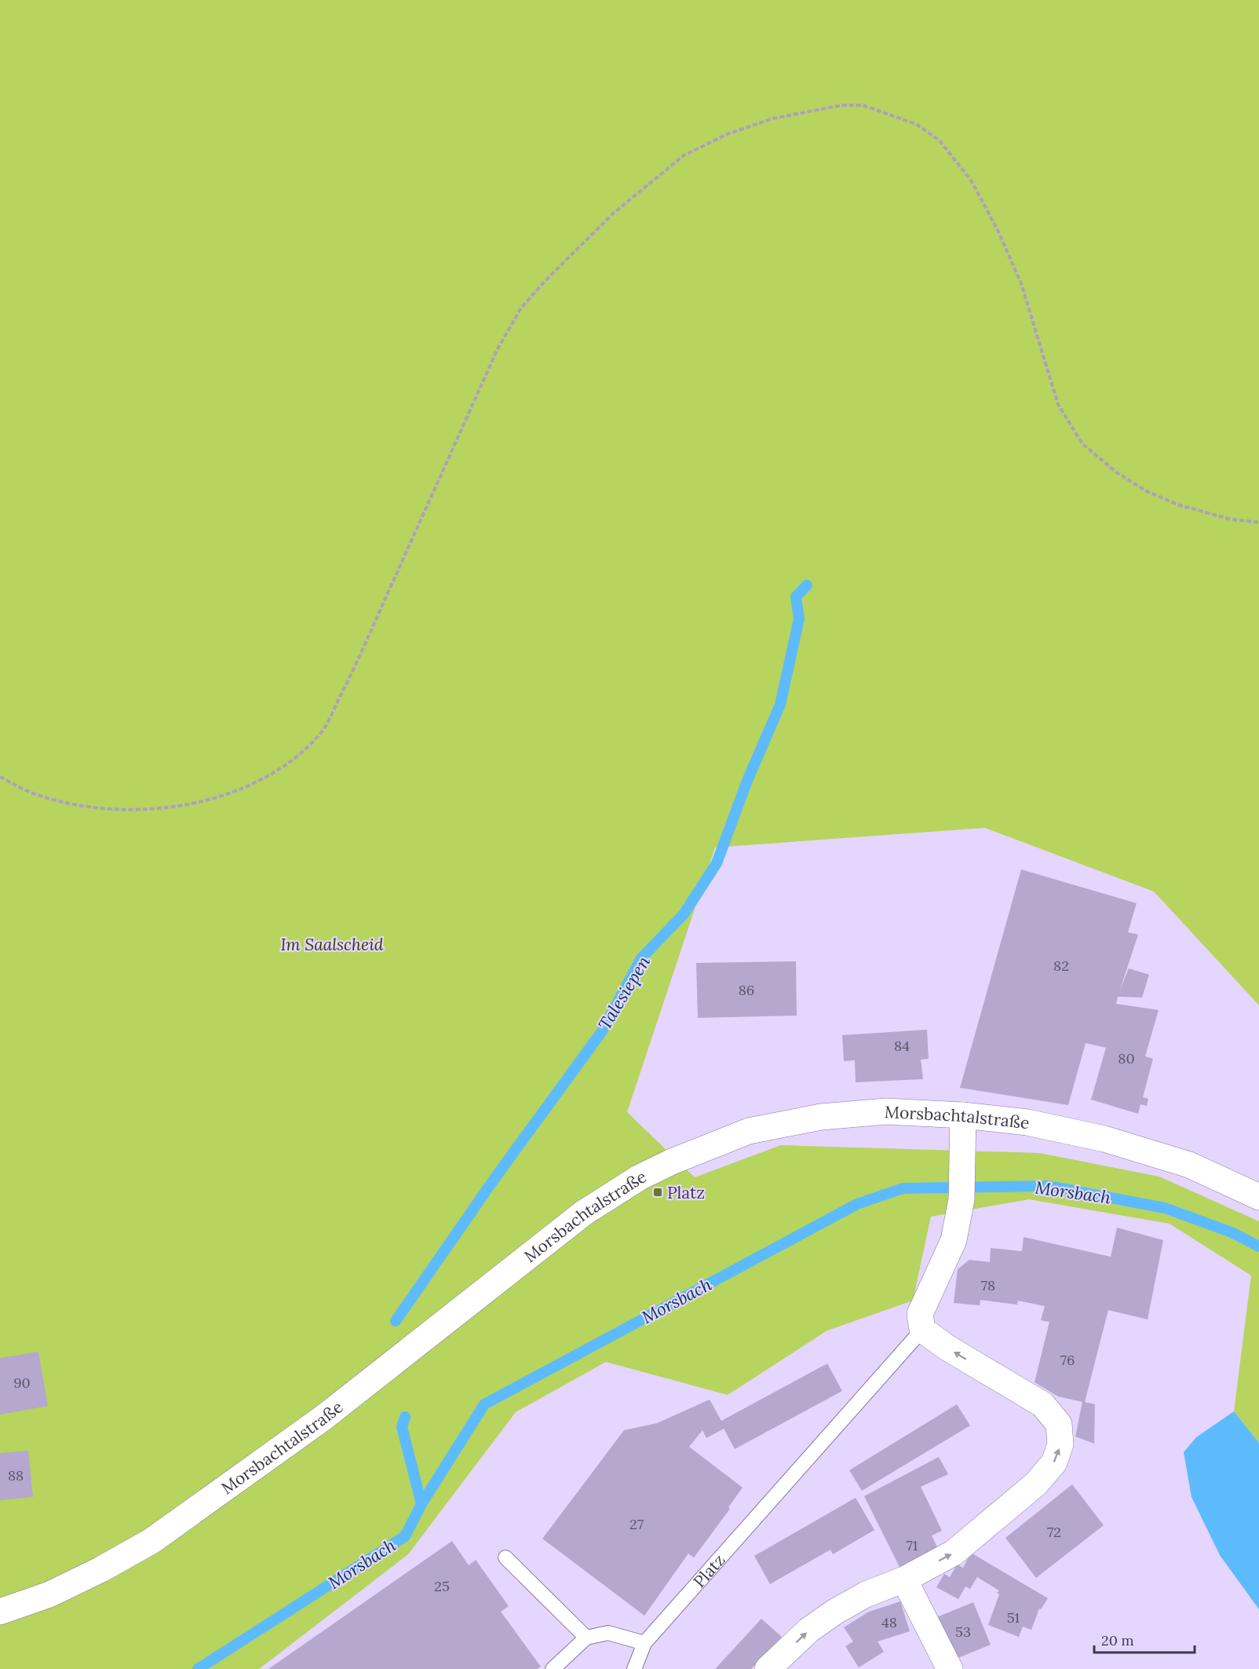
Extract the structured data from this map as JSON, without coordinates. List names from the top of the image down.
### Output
{
  "streets": {
    "main road": ["Morsbachtalstraße"],
    "lane": ["Platz"]
  },
  "water": ["Talesiepen", "Morsbach"],
  "parks": ["Im Saalscheid"],
  "places": {
    "transit": ["Platz"]
  },
  "house_numbers": [
    "82",
    "86",
    "84",
    "80",
    "78",
    "76",
    "90",
    "88",
    "27",
    "72",
    "71",
    "25",
    "51",
    "48",
    "53"
  ],
  "scale_bar": "20 m"
}
